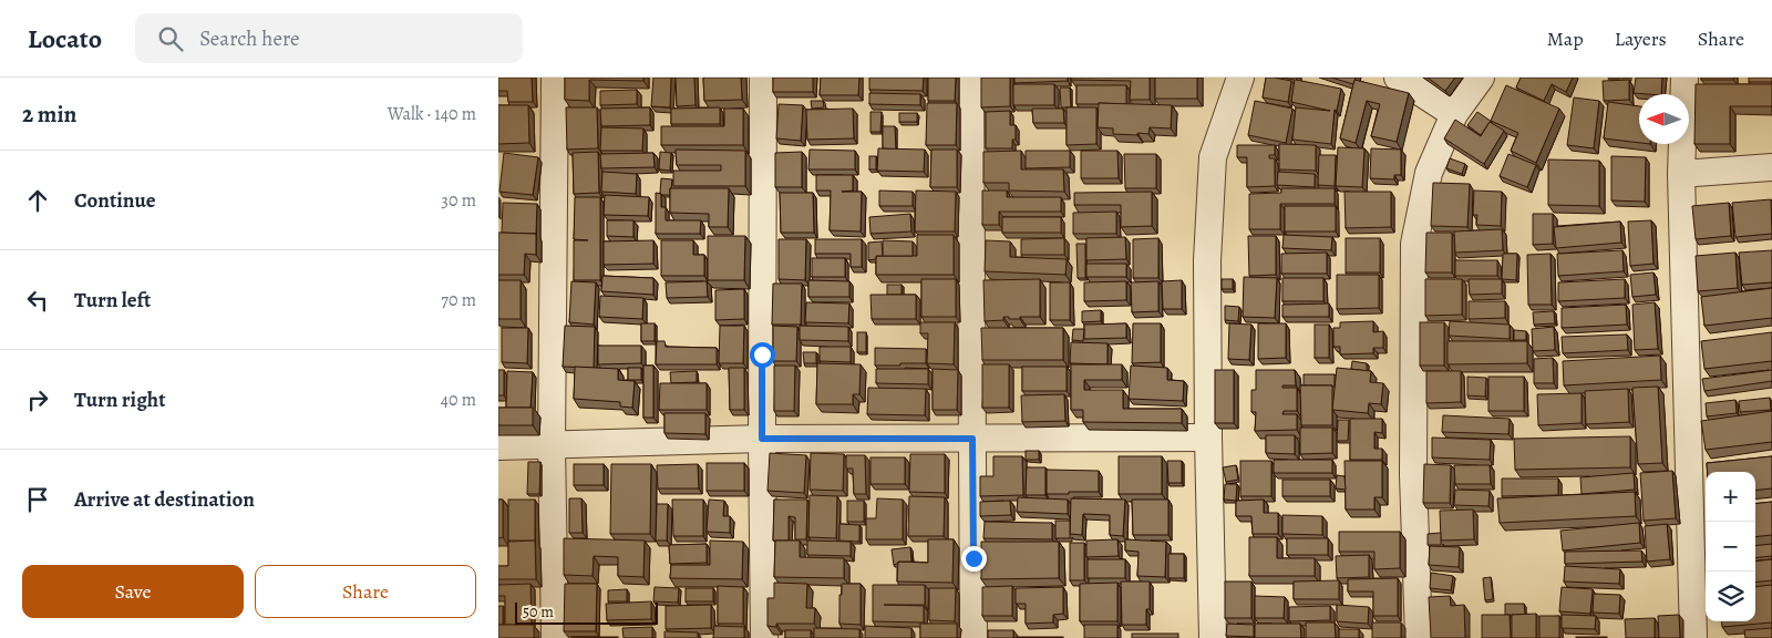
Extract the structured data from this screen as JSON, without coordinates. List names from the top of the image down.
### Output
{
  "scale_bar": "50 m",
  "north": "left",
  "page": {
    "header": "Locato",
    "search": "Search here",
    "nav": ["Map", "Layers", "Share"],
    "heading": ["2 min", "Walk · 140 m"],
    "list": [
      ["Continue", "30 m"],
      ["Turn left", "70 m"],
      ["Turn right", "40 m"],
      "Arrive at destination"
    ],
    "map_buttons": ["+", "−"],
    "buttons": ["Save", "Share"],
    "scale": "50 m"
  }
}
